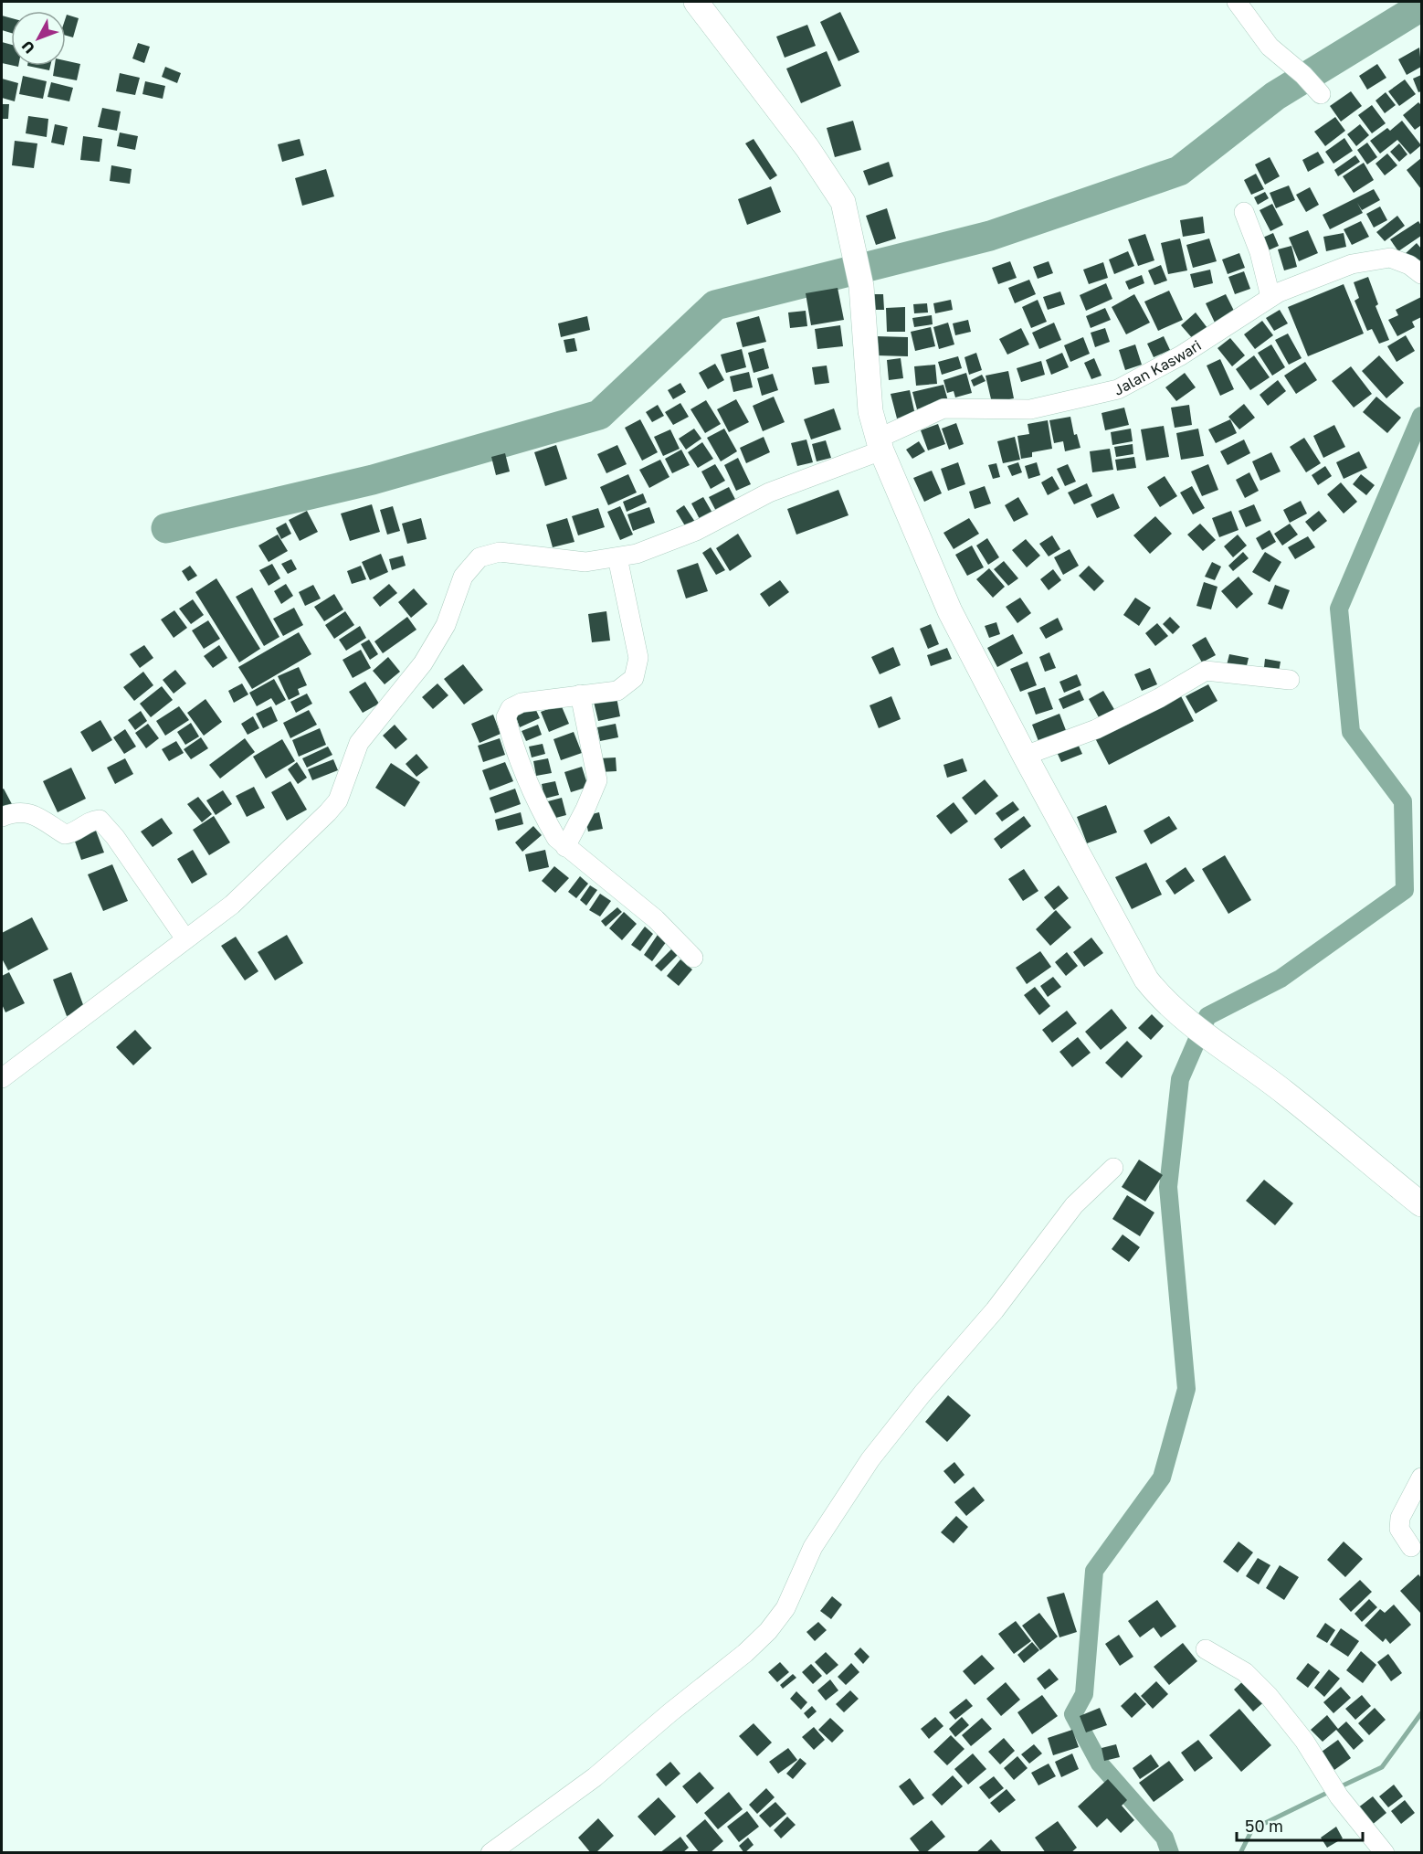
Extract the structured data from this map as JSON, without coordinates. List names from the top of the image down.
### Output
{
  "streets": {
    "street": ["Jalan Kaswari"]
  },
  "scale_bar": "50 m",
  "north": "bottom left"
}
